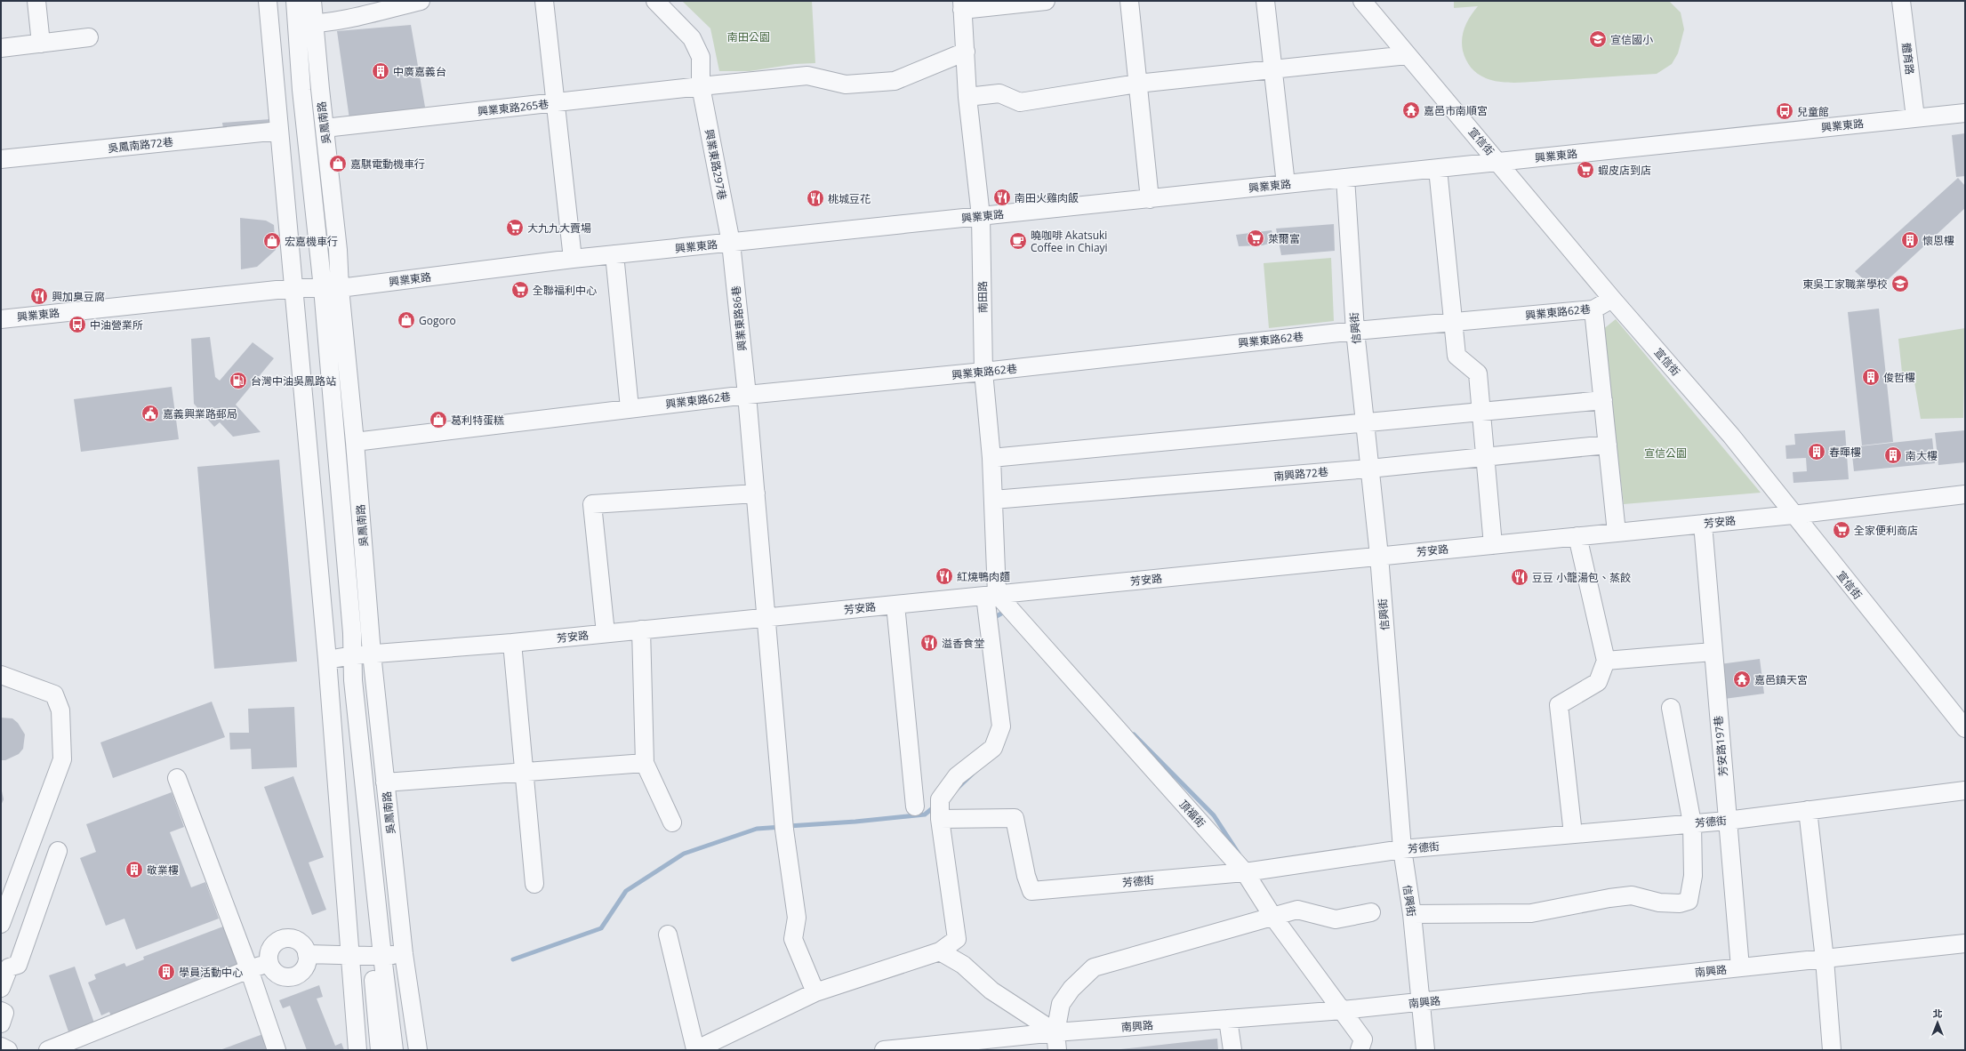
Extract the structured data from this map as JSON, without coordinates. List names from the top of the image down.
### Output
{
  "streets": {
    "street": [
      "體育路",
      "興業東路265巷",
      "吳鳳南路",
      "興業東路",
      "宣信街",
      "吳鳳南路72巷",
      "興業東路297巷",
      "南田路",
      "興業東路62巷",
      "興業東路86巷",
      "信興街",
      "南興路72巷",
      "芳安路",
      "芳安路197巷",
      "頂福街",
      "芳德街",
      "南興路"
    ]
  },
  "crossings": [
    ["體育路", "興業東路"],
    ["興業東路265巷", "吳鳳南路"],
    ["興業東路265巷", "興業東路297巷"],
    ["興業東路265巷", "南田路"],
    ["吳鳳南路", "興業東路"],
    ["吳鳳南路", "吳鳳南路72巷"],
    ["吳鳳南路", "興業東路62巷"],
    ["吳鳳南路", "芳安路"],
    ["興業東路", "宣信街"],
    ["興業東路", "興業東路297巷"],
    ["興業東路", "南田路"],
    ["興業東路", "興業東路86巷"],
    ["興業東路", "信興街"],
    ["宣信街", "興業東路62巷"],
    ["宣信街", "芳安路"],
    ["興業東路297巷", "興業東路86巷"],
    ["南田路", "興業東路62巷"],
    ["南田路", "南興路72巷"],
    ["南田路", "芳安路"],
    ["南田路", "頂福街"],
    ["南田路", "芳德街"],
    ["興業東路62巷", "興業東路86巷"],
    ["興業東路62巷", "信興街"],
    ["興業東路86巷", "芳安路"],
    ["信興街", "南興路72巷"],
    ["信興街", "芳安路"],
    ["信興街", "芳德街"],
    ["信興街", "南興路"],
    ["芳安路", "芳安路197巷"],
    ["芳安路", "頂福街"],
    ["芳安路197巷", "芳德街"],
    ["芳安路197巷", "南興路"],
    ["頂福街", "芳德街"],
    ["頂福街", "南興路"]
  ],
  "parks": ["南田公園", "宣信公園"],
  "places": {
    "school or university": ["宣信國小", "東吳工家職業學校"],
    "building": [
      "中廣嘉義台",
      "懷恩樓",
      "俊哲樓",
      "春暉樓",
      "南大樓",
      "敬業樓",
      "學員活動中心"
    ],
    "temple": ["嘉邑市南順宮", "嘉邑鎮天宮"],
    "bus stop": ["兒童館", "中油營業所"],
    "shop": [
      "嘉騏電動機車行",
      "宏嘉機車行",
      "Gogoro",
      "葛利特蛋糕"
    ],
    "supermarket": [
      "蝦皮店到店",
      "大九九大賣場",
      "萊爾富",
      "全聯福利中心",
      "全家便利商店"
    ],
    "restaurant": [
      "南田火雞肉飯",
      "桃城豆花",
      "興加臭豆腐",
      "紅燒鴨肉麵",
      "豆豆 小籠湯包、蒸餃",
      "溢香食堂"
    ],
    "cafe": ["曉咖啡 Akatsuki Coffee in Chiayi"],
    "fuel station": ["台灣中油吳鳳路站"],
    "public building": ["嘉義興業路郵局"]
  },
  "north": "top"
}
